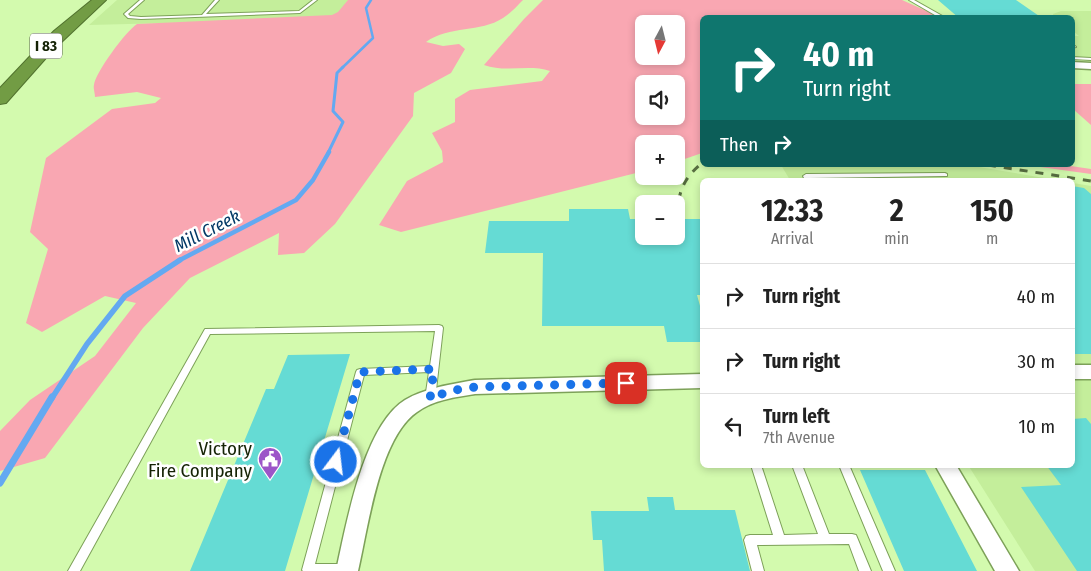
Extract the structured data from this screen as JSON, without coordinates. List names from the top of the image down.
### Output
{
  "streets": {
    "highway": ["I 83"]
  },
  "water": ["Mill Creek"],
  "places": {
    "public building": ["Victory Fire Company"]
  },
  "north": "bottom",
  "page": {
    "map_buttons": ["+", "−"],
    "turn": ["40 m", "Turn right"],
    "then": "Then",
    "eta": [
      "12:33",
      "Arrival",
      "2",
      "min",
      "150",
      "m"
    ],
    "list": [
      {
        "name": "Turn right",
        "value": "40 m"
      },
      {
        "name": "Turn right",
        "value": "30 m"
      },
      {
        "name": "Turn left",
        "note": "7th Avenue",
        "value": "10 m"
      }
    ]
  }
}
